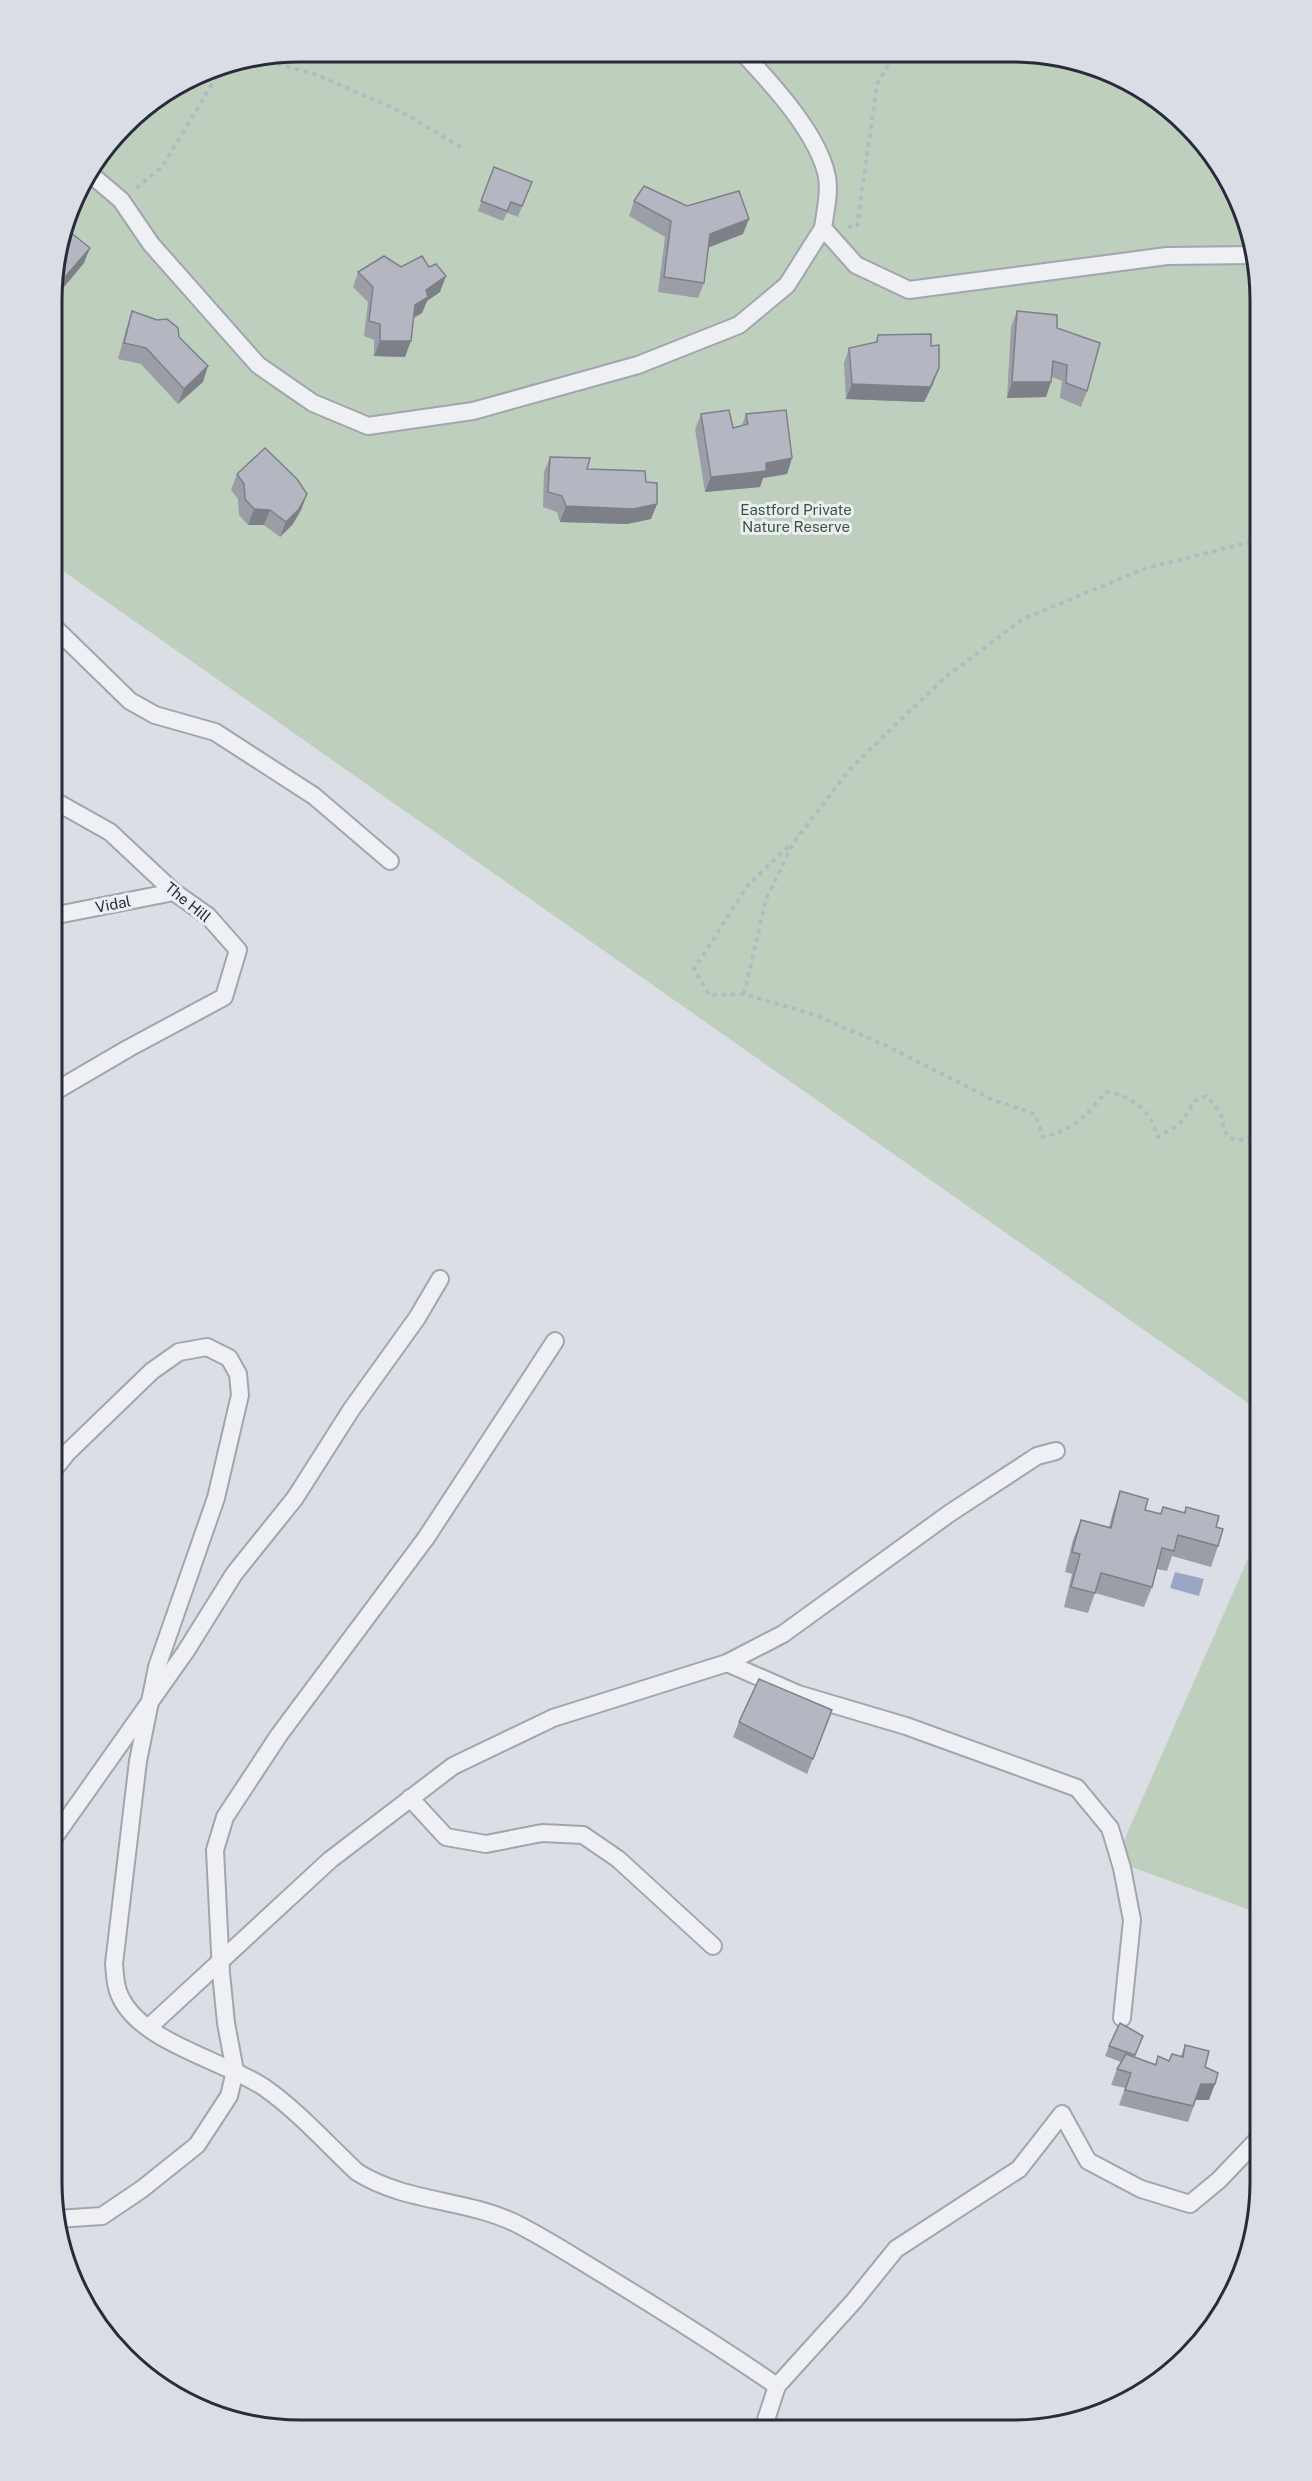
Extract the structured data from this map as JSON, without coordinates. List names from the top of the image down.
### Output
{
  "streets": {
    "street": ["The Hill", "Vidal"]
  },
  "crossings": [
    ["The Hill", "Vidal"]
  ],
  "parks": ["Eastford Private Nature Reserve"]
}
